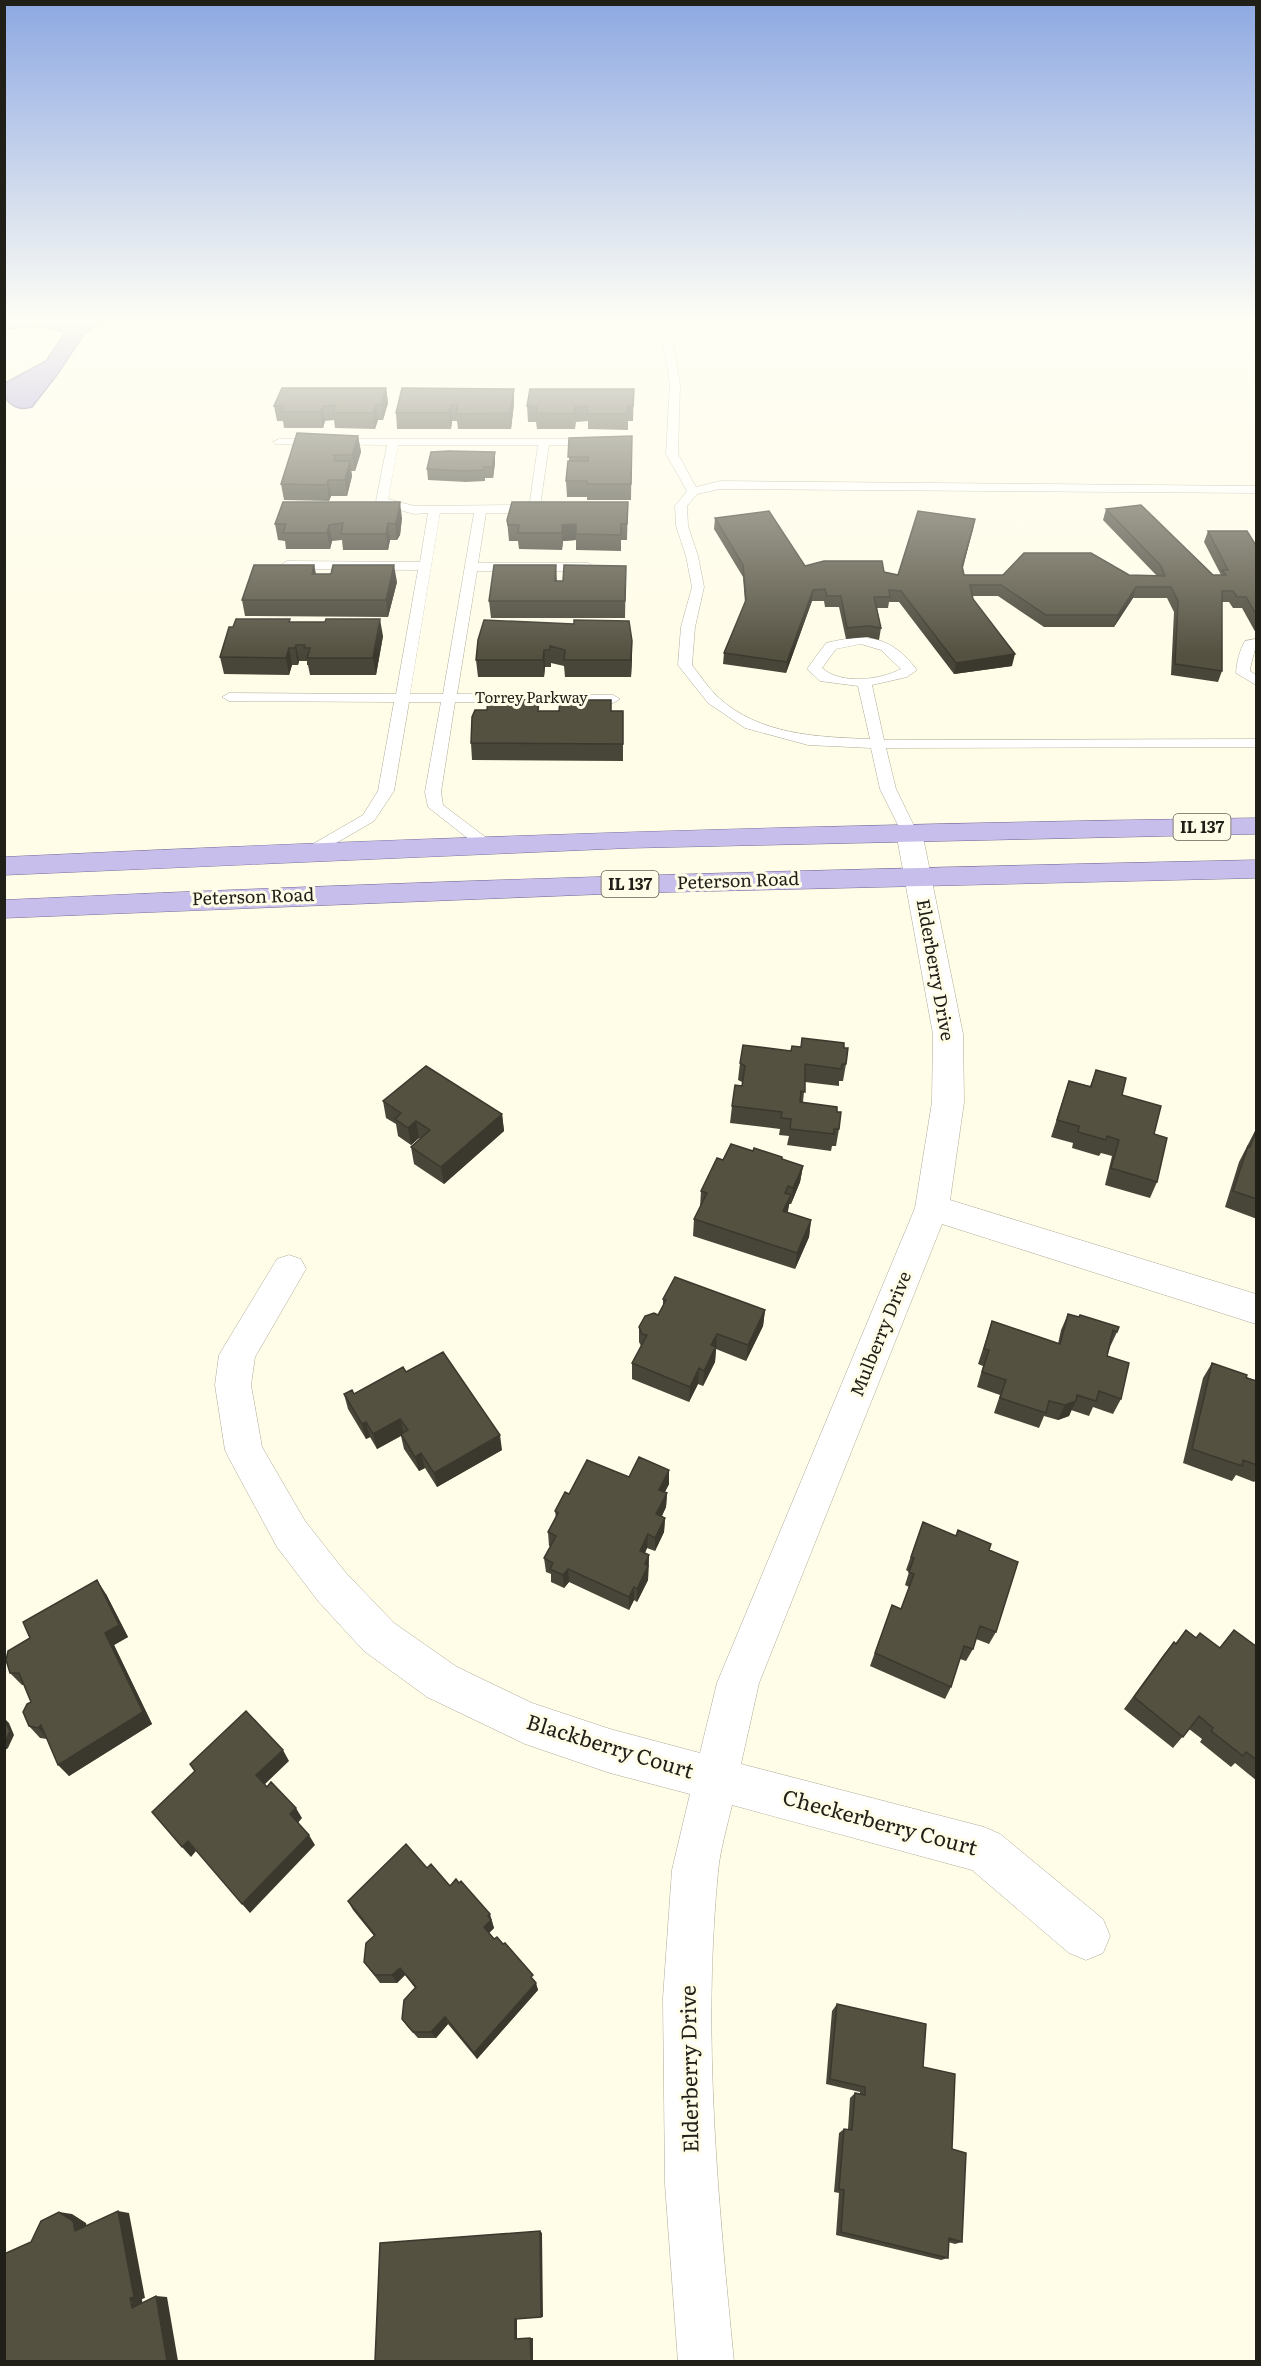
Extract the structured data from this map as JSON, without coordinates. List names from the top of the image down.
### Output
{
  "streets": {
    "main road": ["IL 137", "Peterson Road"],
    "street": [
      "Elderberry Drive",
      "Mulberry Drive",
      "Blackberry Court",
      "Checkerberry Court"
    ],
    "lane": ["Torrey Parkway"]
  },
  "crossings": [
    ["Torrey Parkway", "IL 137"],
    ["IL 137", "Elderberry Drive"],
    ["Peterson Road", "Elderberry Drive"],
    ["Elderberry Drive", "Mulberry Drive"],
    ["Elderberry Drive", "Blackberry Court"],
    ["Elderberry Drive", "Checkerberry Court"],
    ["Mulberry Drive", "Blackberry Court"],
    ["Mulberry Drive", "Checkerberry Court"],
    ["Blackberry Court", "Checkerberry Court"]
  ]
}
